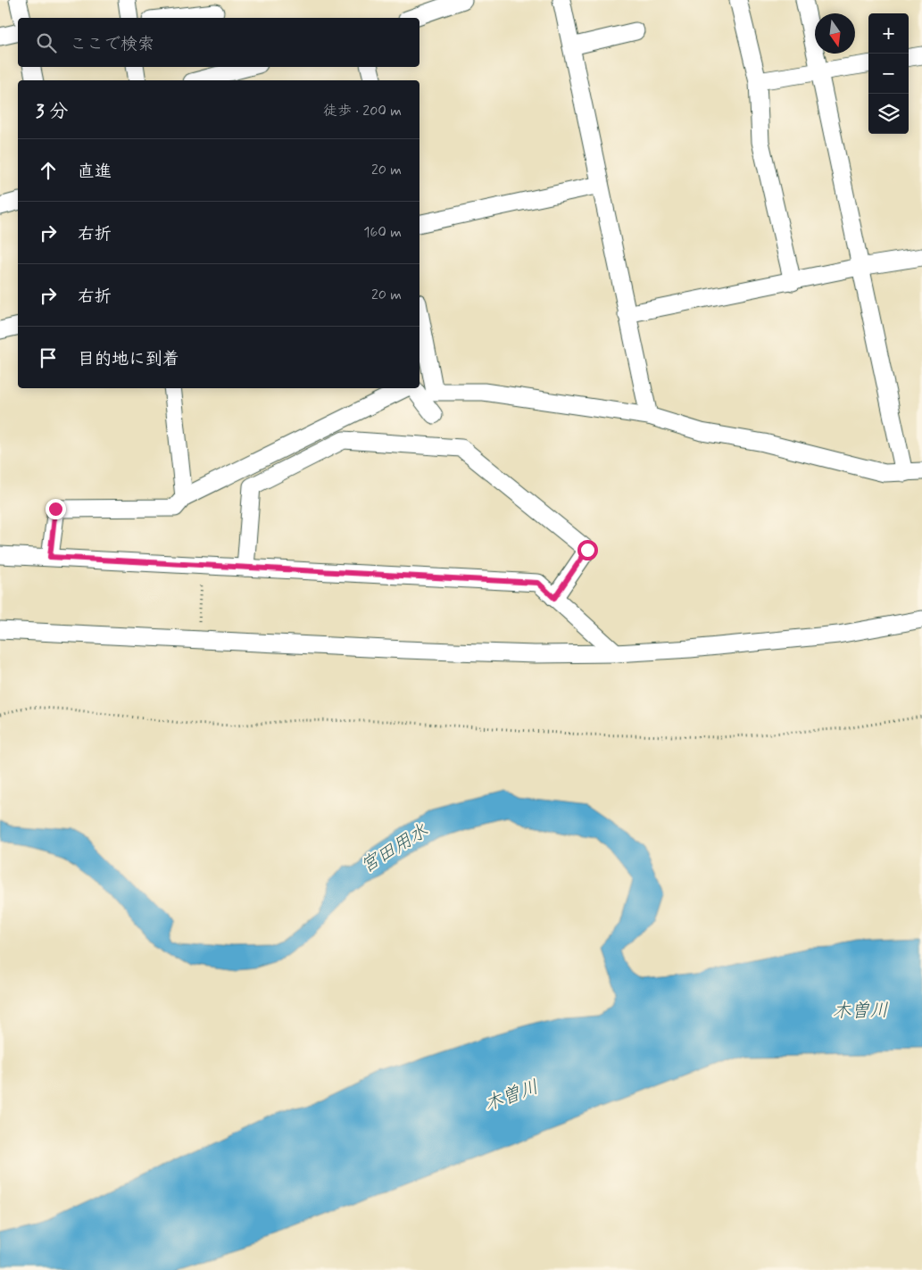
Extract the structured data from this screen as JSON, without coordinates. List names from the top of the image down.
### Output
{
  "water": ["宮田用水", "木曽川"],
  "north": "bottom",
  "page": {
    "map_buttons": ["+", "−"],
    "search": "ここで検索",
    "heading": ["3 分", "徒歩 · 200 m"],
    "list": [
      ["直進", "20 m"],
      ["右折", "160 m"],
      ["右折", "20 m"],
      "目的地に到着"
    ]
  }
}
